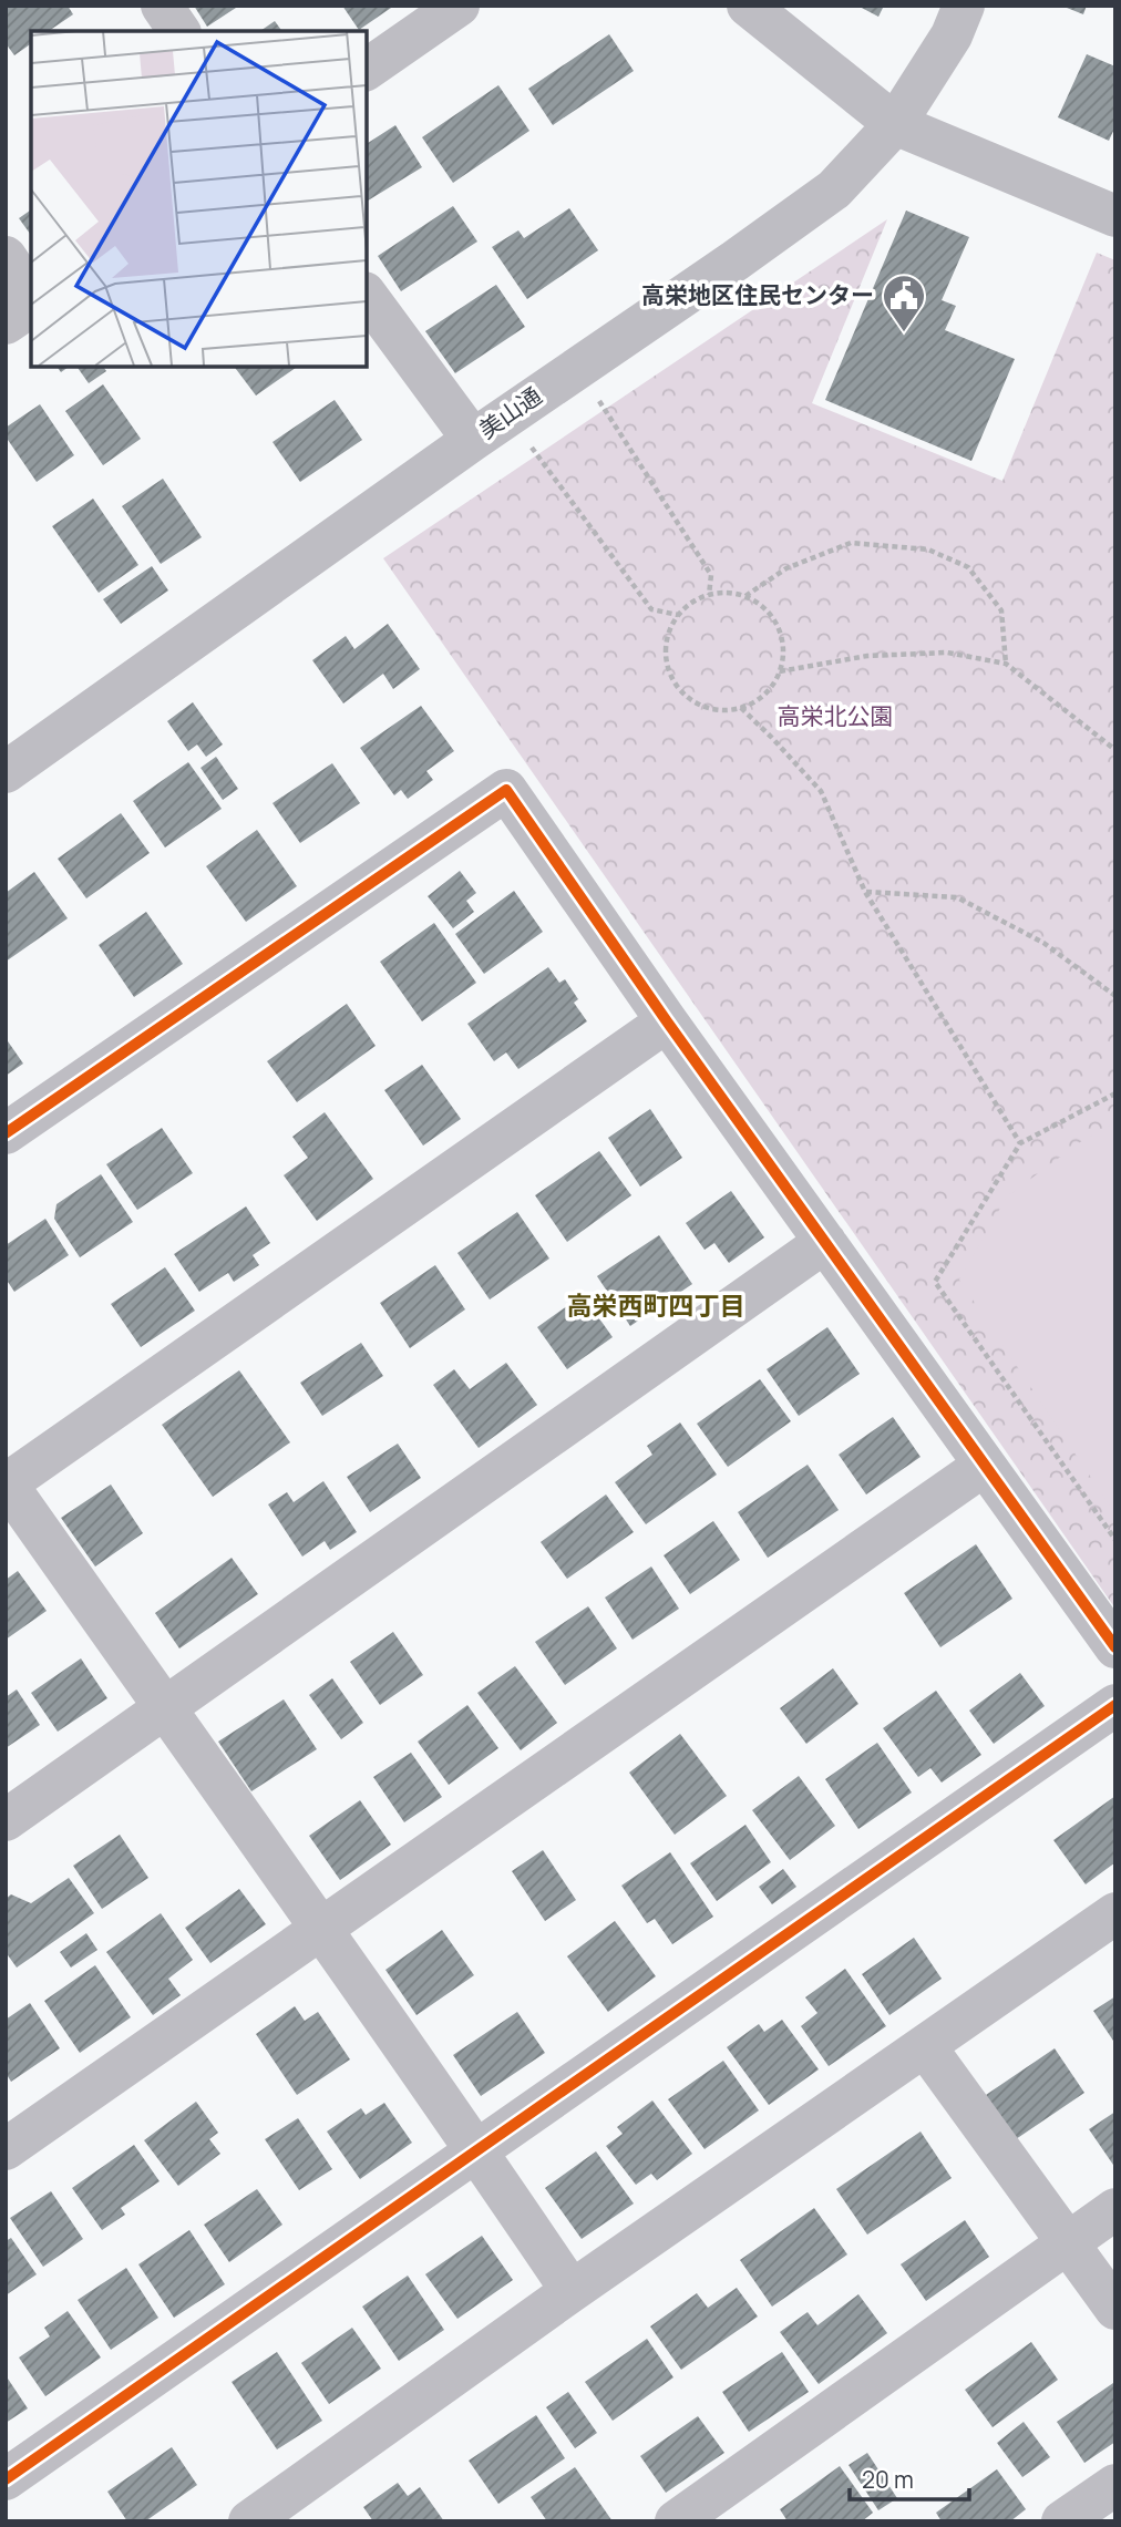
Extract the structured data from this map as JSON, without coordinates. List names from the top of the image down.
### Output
{
  "streets": {
    "street": ["美山通"]
  },
  "districts": ["高栄西町四丁目"],
  "parks": ["高栄北公園"],
  "places": {
    "public building": ["高栄地区住民センター"]
  },
  "scale_bar": "20 m"
}
